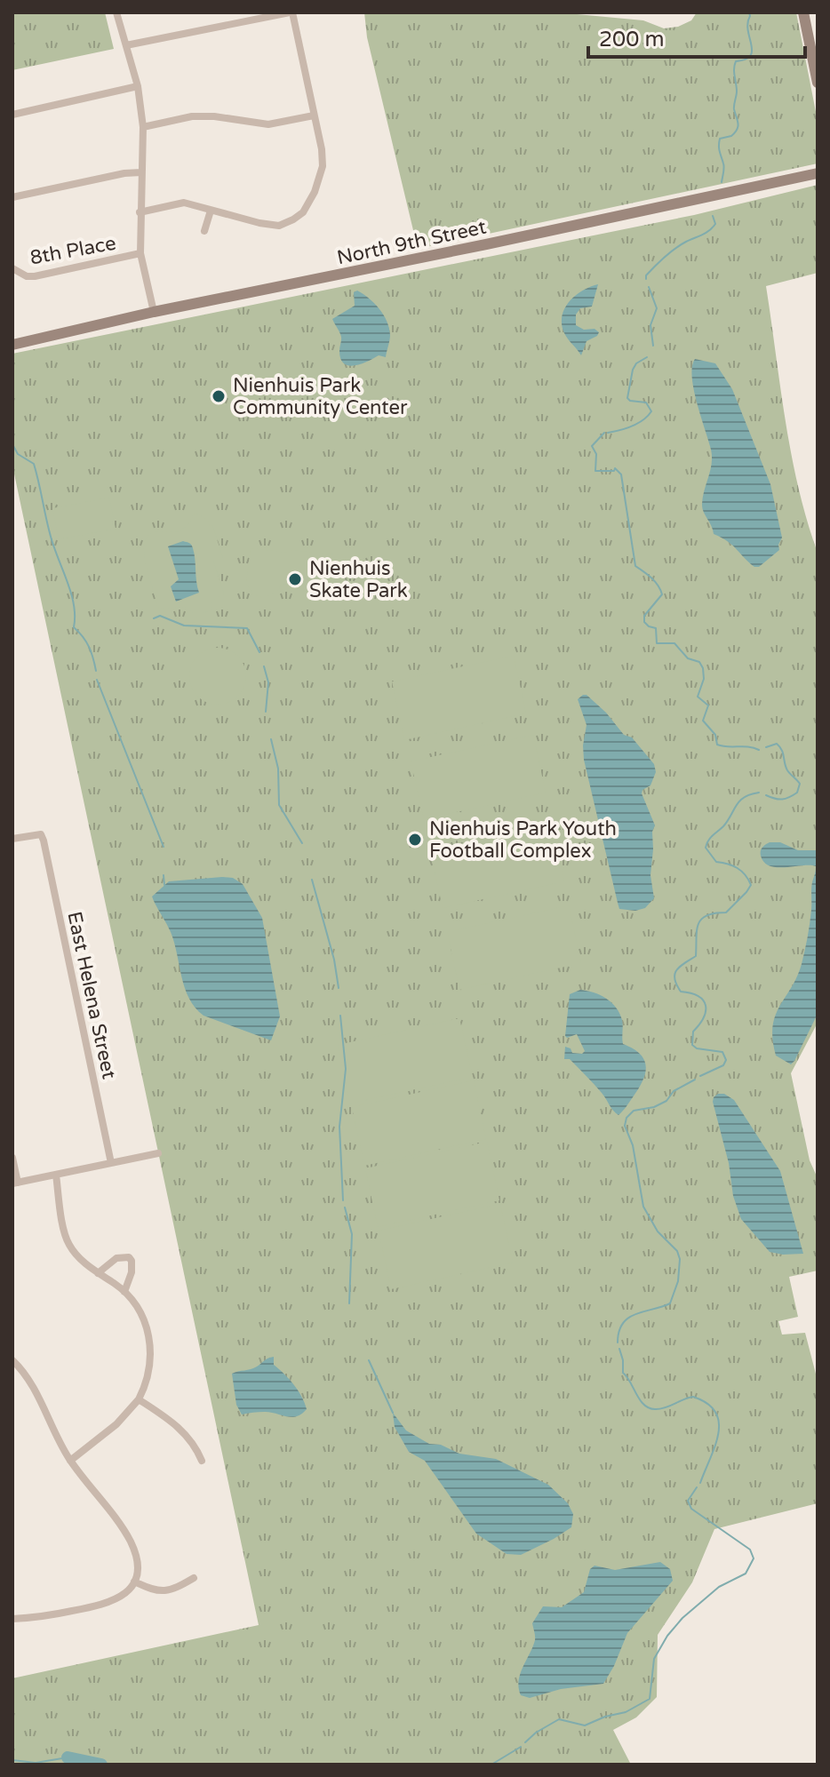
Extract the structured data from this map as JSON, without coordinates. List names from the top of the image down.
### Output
{
  "streets": {
    "main road": ["North 9th Street"],
    "street": ["8th Place", "East Helena Street"]
  },
  "places": ["Nienhuis Park Community Center", "Nienhuis Skate Park", "Nienhuis Park Youth Football Complex"],
  "scale_bar": "200 m"
}
